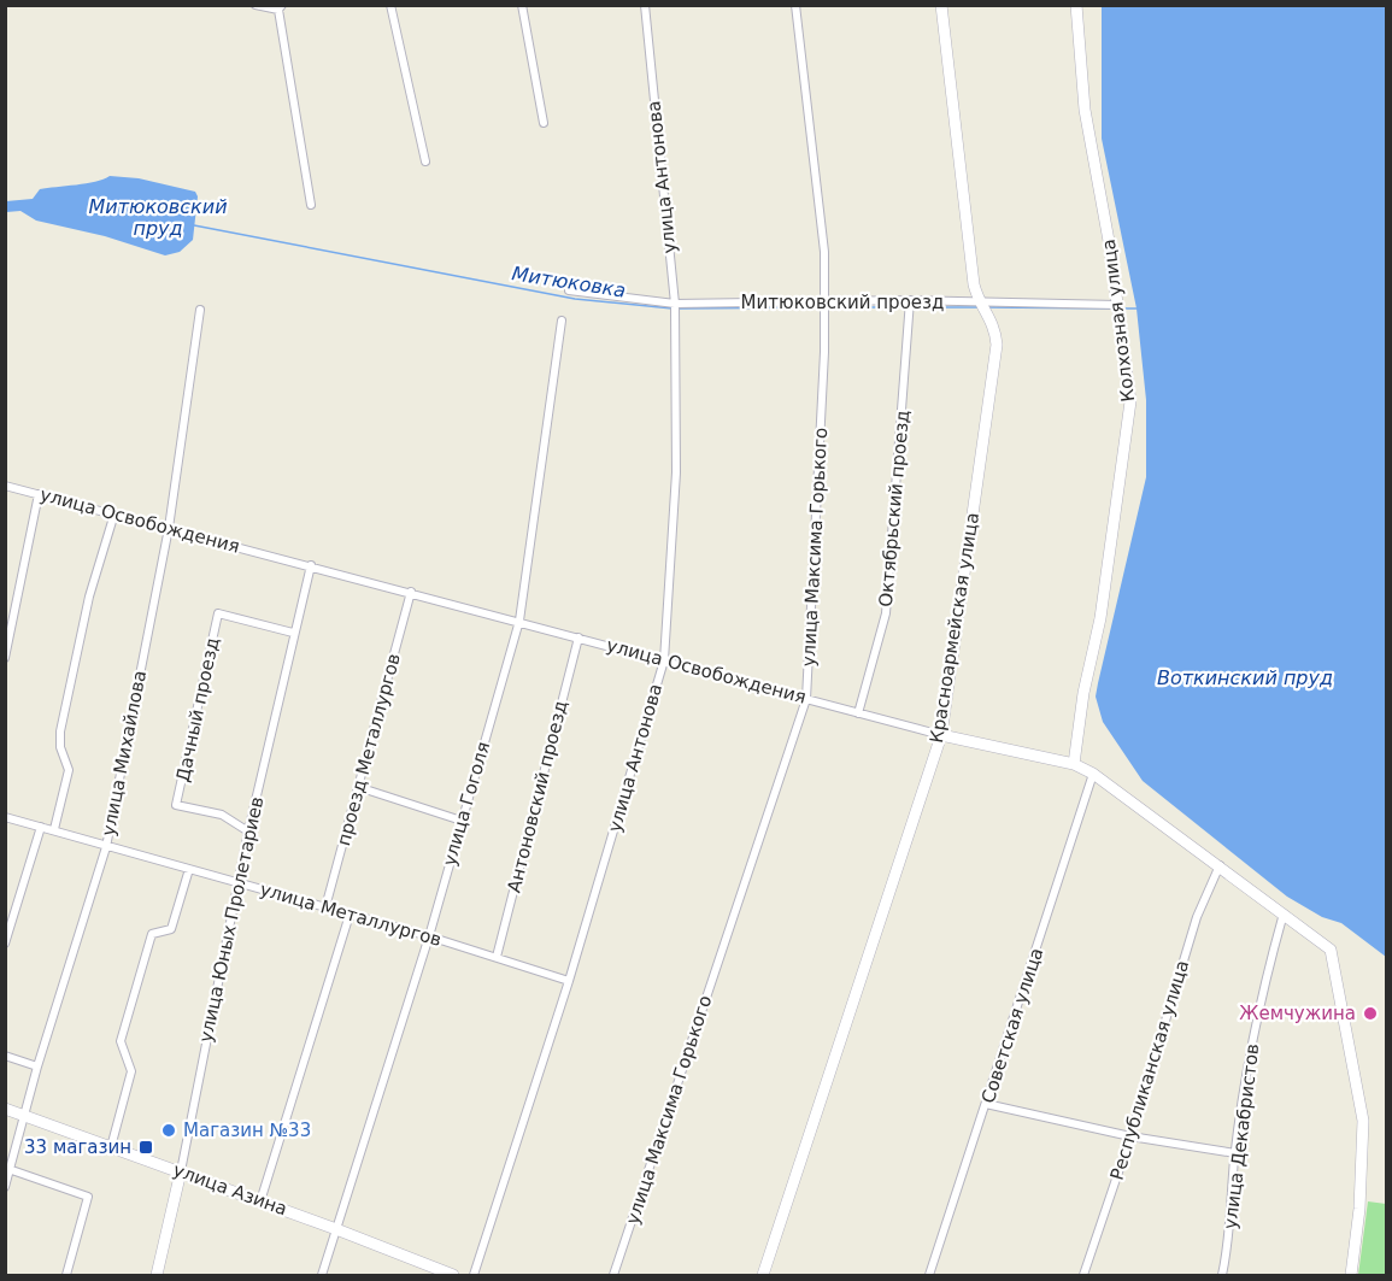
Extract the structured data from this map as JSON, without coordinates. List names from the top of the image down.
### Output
{
  "streets": {
    "street": [
      "улица Антонова",
      "Митюковский проезд",
      "Колхозная улица",
      "Октябрьский проезд",
      "улица Освобождения",
      "улица Максима Горького",
      "Красноармейская улица",
      "Дачный проезд",
      "проезд Металлургов",
      "улица Михайлова",
      "Антоновский проезд",
      "улица Гоголя",
      "улица Металлургов",
      "улица Юных Пролетариев",
      "Советская улица",
      "Республиканская улица",
      "улица Декабристов",
      "улица Азина"
    ]
  },
  "crossings": [
    ["улица Антонова", "Митюковский проезд"],
    ["улица Антонова", "улица Освобождения"],
    ["улица Антонова", "улица Металлургов"],
    ["Митюковский проезд", "Колхозная улица"],
    ["Митюковский проезд", "Октябрьский проезд"],
    ["Митюковский проезд", "улица Максима Горького"],
    ["Митюковский проезд", "Красноармейская улица"],
    ["Колхозная улица", "улица Освобождения"],
    ["Октябрьский проезд", "улица Освобождения"],
    ["улица Освобождения", "улица Максима Горького"],
    ["улица Освобождения", "Красноармейская улица"],
    ["улица Освобождения", "проезд Металлургов"],
    ["улица Освобождения", "улица Михайлова"],
    ["улица Освобождения", "Антоновский проезд"],
    ["улица Освобождения", "улица Гоголя"],
    ["улица Освобождения", "улица Юных Пролетариев"],
    ["улица Освобождения", "Советская улица"],
    ["улица Освобождения", "Республиканская улица"],
    ["улица Освобождения", "улица Декабристов"],
    ["Дачный проезд", "улица Юных Пролетариев"],
    ["проезд Металлургов", "улица Металлургов"],
    ["улица Михайлова", "улица Металлургов"],
    ["улица Михайлова", "улица Азина"],
    ["Антоновский проезд", "улица Металлургов"],
    ["улица Гоголя", "улица Металлургов"],
    ["улица Гоголя", "улица Азина"],
    ["улица Металлургов", "улица Юных Пролетариев"],
    ["улица Юных Пролетариев", "улица Азина"]
  ],
  "water": ["Митюковский пруд", "Митюковка", "Воткинский пруд"],
  "places": {
    "other": ["Жемчужина", "Магазин №33"],
    "transit": ["33 магазин"]
  }
}
